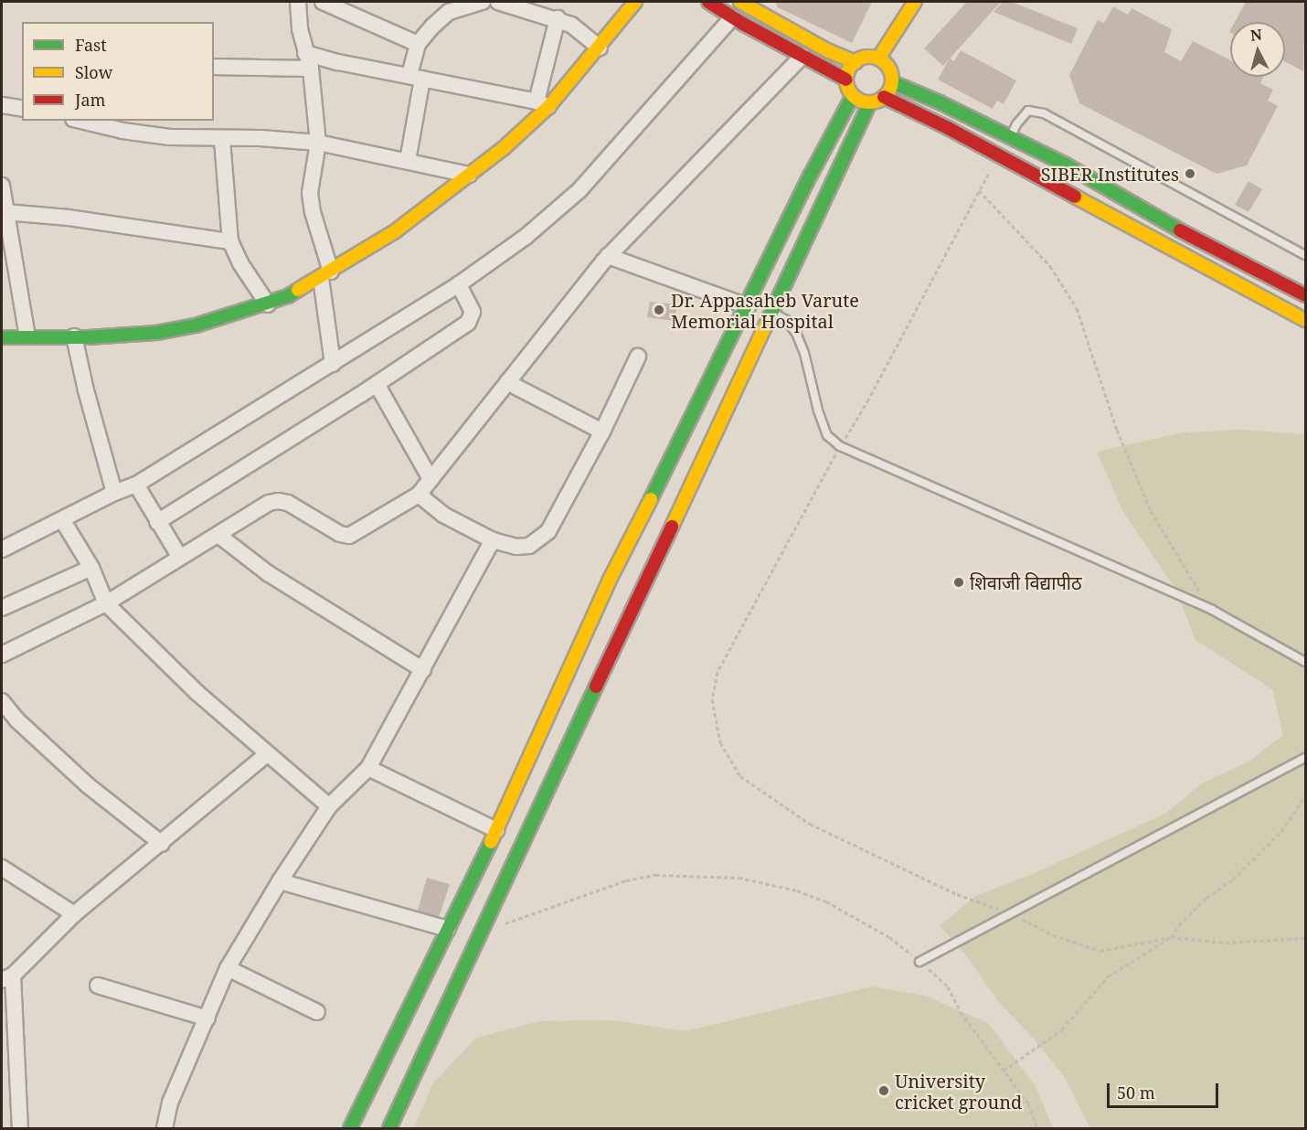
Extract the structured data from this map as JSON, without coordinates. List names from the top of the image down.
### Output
{
  "places": [
    "SIBER Institutes",
    "Dr. Appasaheb Varute Memorial Hospital",
    "शिवाजी विद्यापीठ",
    "University cricket ground"
  ],
  "legend": ["Fast", "Slow", "Jam"],
  "scale_bar": "50 m",
  "north": "top"
}
